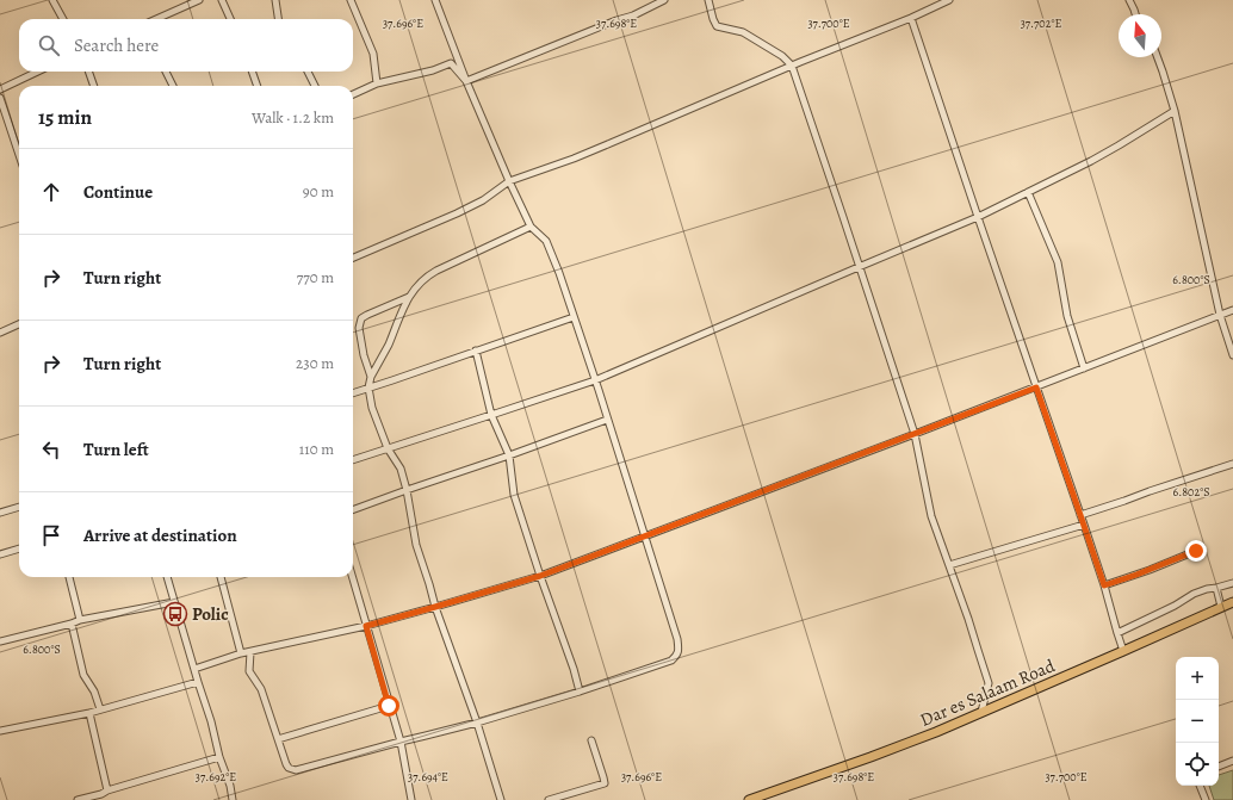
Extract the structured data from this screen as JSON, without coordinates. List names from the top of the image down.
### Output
{
  "streets": {
    "highway": ["Dar es Salaam Road"]
  },
  "places": {
    "bus stop": ["Polic"]
  },
  "north": "top",
  "page": {
    "search": "Search here",
    "heading": ["15 min", "Walk · 1.2 km"],
    "list": [
      ["Continue", "90 m"],
      ["Turn right", "770 m"],
      ["Turn right", "230 m"],
      ["Turn left", "110 m"],
      "Arrive at destination"
    ],
    "map_buttons": ["+", "−"]
  },
  "coordinates": [
    "37.696°E",
    "37.698°E",
    "37.700°E",
    "37.702°E",
    "6.800°S",
    "6.802°S",
    "37.692°E",
    "37.694°E"
  ]
}
